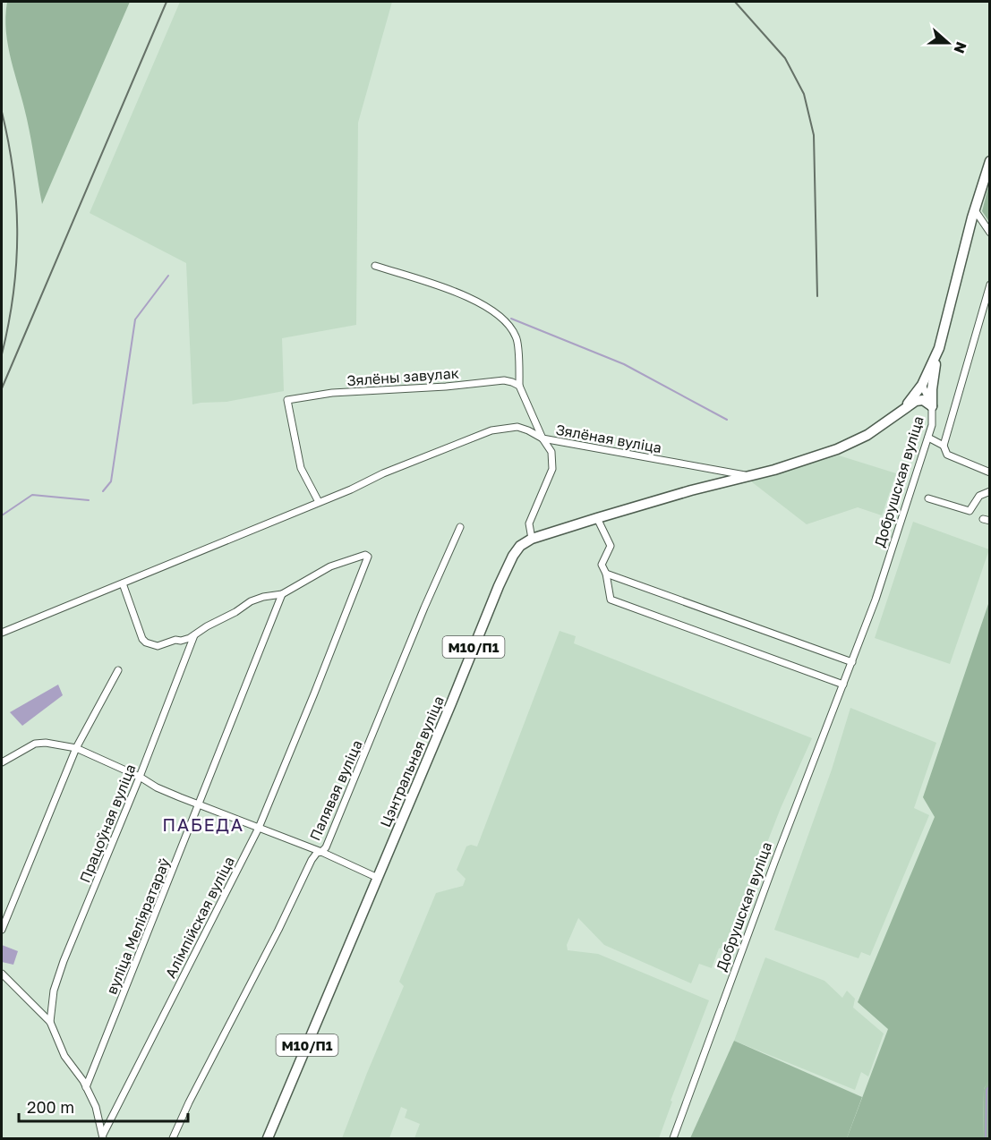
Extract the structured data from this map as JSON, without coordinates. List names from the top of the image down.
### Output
{
  "streets": {
    "main road": ["М10/П1", "Цэнтральная вуліца"],
    "street": [
      "Зялёны завулак",
      "Зялёная вуліца",
      "Добрушская вуліца",
      "Палявая вуліца",
      "Працоўная вуліца",
      "Алімпійская вуліца",
      "вуліца Меліяратараў"
    ]
  },
  "crossings": [
    ["Зялёны завулак", "Зялёная вуліца"],
    ["Зялёная вуліца", "М10/П1"],
    ["Зялёная вуліца", "Цэнтральная вуліца"],
    ["Добрушская вуліца", "М10/П1"],
    ["М10/П1", "Цэнтральная вуліца"],
    ["Алімпійская вуліца", "вуліца Меліяратараў"]
  ],
  "districts": ["ПАБЕДА"],
  "scale_bar": "200 m",
  "north": "right"
}
